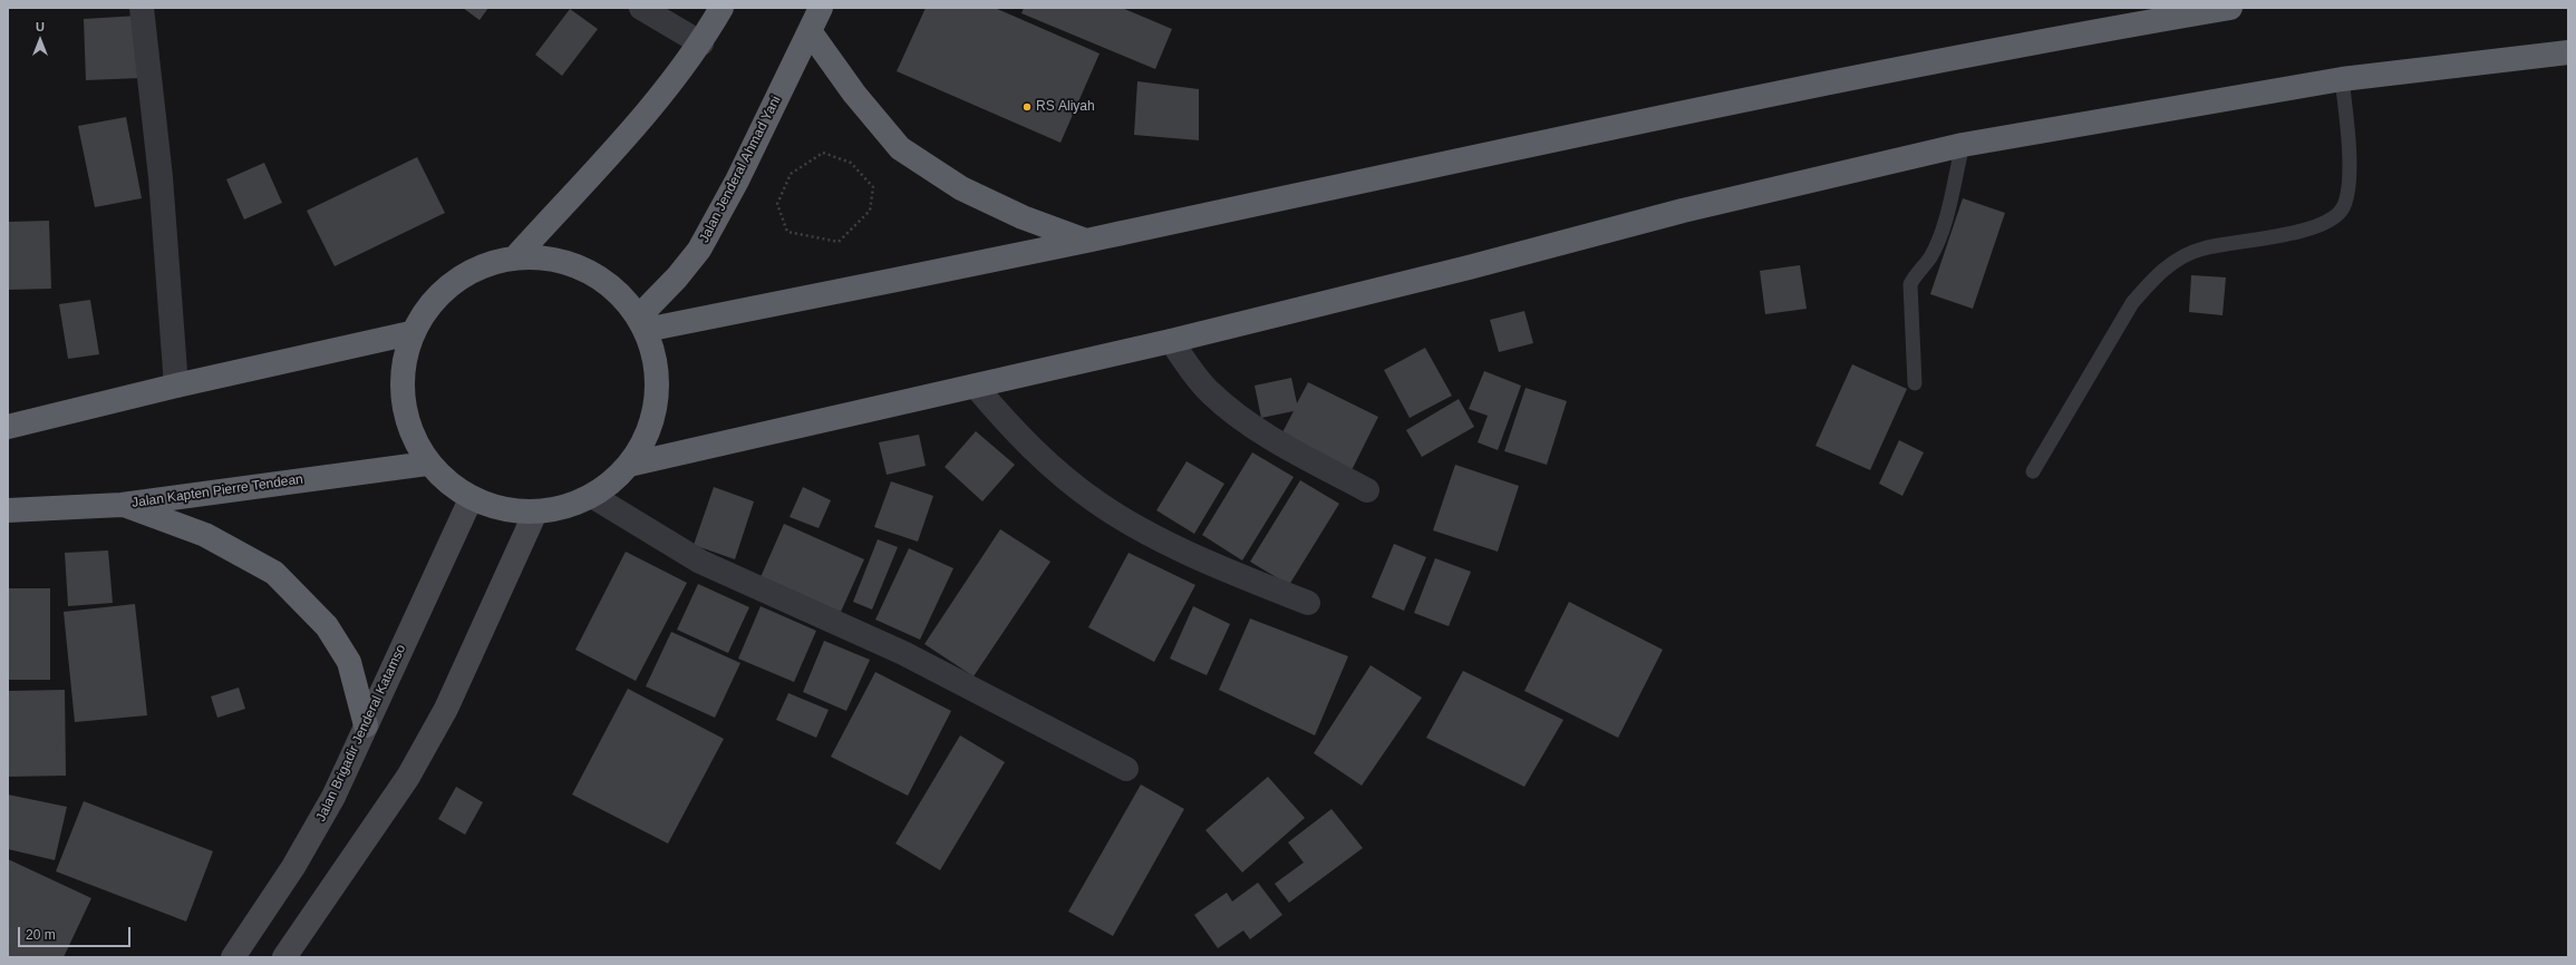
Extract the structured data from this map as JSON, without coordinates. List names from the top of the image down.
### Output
{
  "streets": {
    "highway": ["Jalan Jenderal Ahmad Yani", "Jalan Kapten Pierre Tendean"],
    "main road": ["Jalan Brigadir Jenderal Katamso"]
  },
  "places": ["RS Aliyah"],
  "scale_bar": "20 m",
  "north": "top"
}
